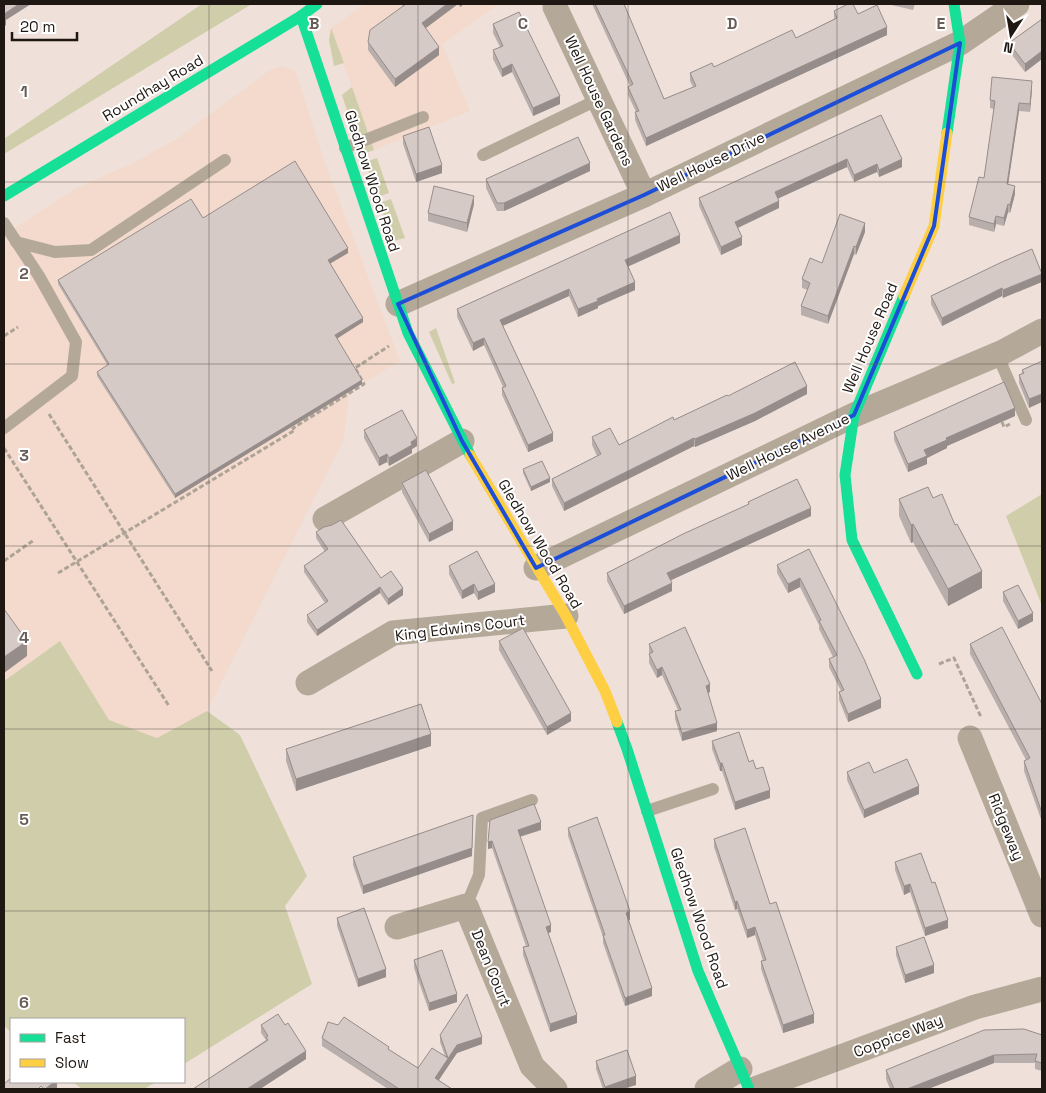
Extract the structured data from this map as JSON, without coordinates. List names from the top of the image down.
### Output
{
  "streets": {
    "street": [
      "Roundhay Road",
      "Well House Gardens",
      "Well House Drive",
      "Gledhow Wood Road",
      "Well House Road",
      "Well House Avenue",
      "King Edwins Court",
      "Ridgeway",
      "Dean Court",
      "Coppice Way"
    ]
  },
  "crossings": [
    ["Roundhay Road", "Gledhow Wood Road"],
    ["Well House Gardens", "Well House Drive"],
    ["Well House Drive", "Gledhow Wood Road"],
    ["Well House Drive", "Well House Road"],
    ["Gledhow Wood Road", "Well House Avenue"],
    ["Gledhow Wood Road", "King Edwins Court"],
    ["Well House Road", "Well House Avenue"]
  ],
  "legend": ["Fast", "Slow"],
  "scale_bar": "20 m",
  "north": "bottom",
  "grid": {
    "columns": [
      "B",
      "C",
      "D",
      "E"
    ],
    "rows": [
      "1",
      "2",
      "3",
      "4",
      "5",
      "6"
    ]
  }
}
